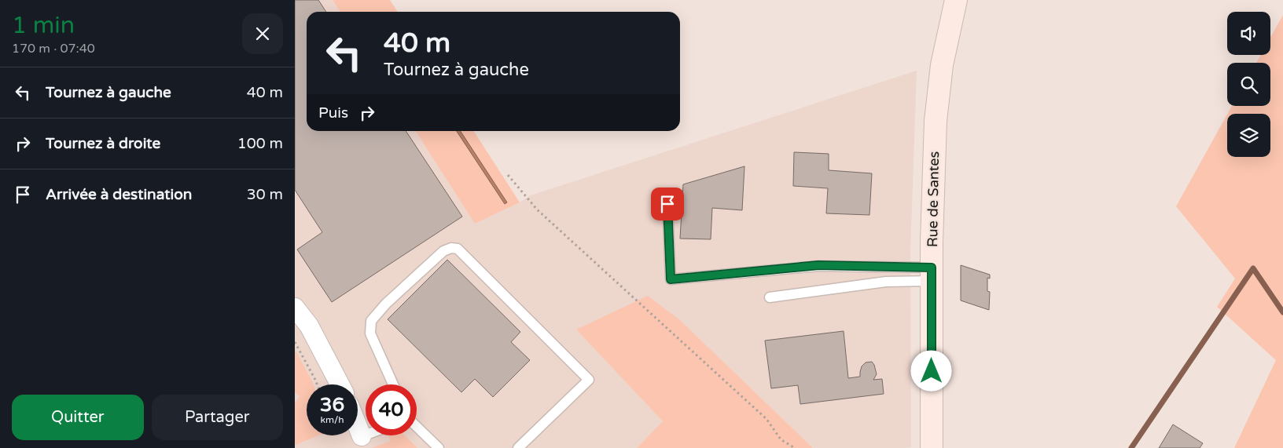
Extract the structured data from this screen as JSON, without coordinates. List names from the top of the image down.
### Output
{
  "streets": {
    "street": ["Rue de Santes"]
  },
  "page": {
    "heading": ["1 min", "170 m · 07:40"],
    "turn": ["40 m", "Tournez à gauche"],
    "list": [
      {
        "name": "Tournez à gauche",
        "value": "40 m"
      },
      {
        "name": "Tournez à droite",
        "value": "100 m"
      },
      {
        "name": "Arrivée à destination",
        "value": "30 m"
      }
    ],
    "then": "Puis",
    "speed": "36 km/h",
    "limit": "40",
    "buttons": ["Quitter", "Partager"]
  }
}
